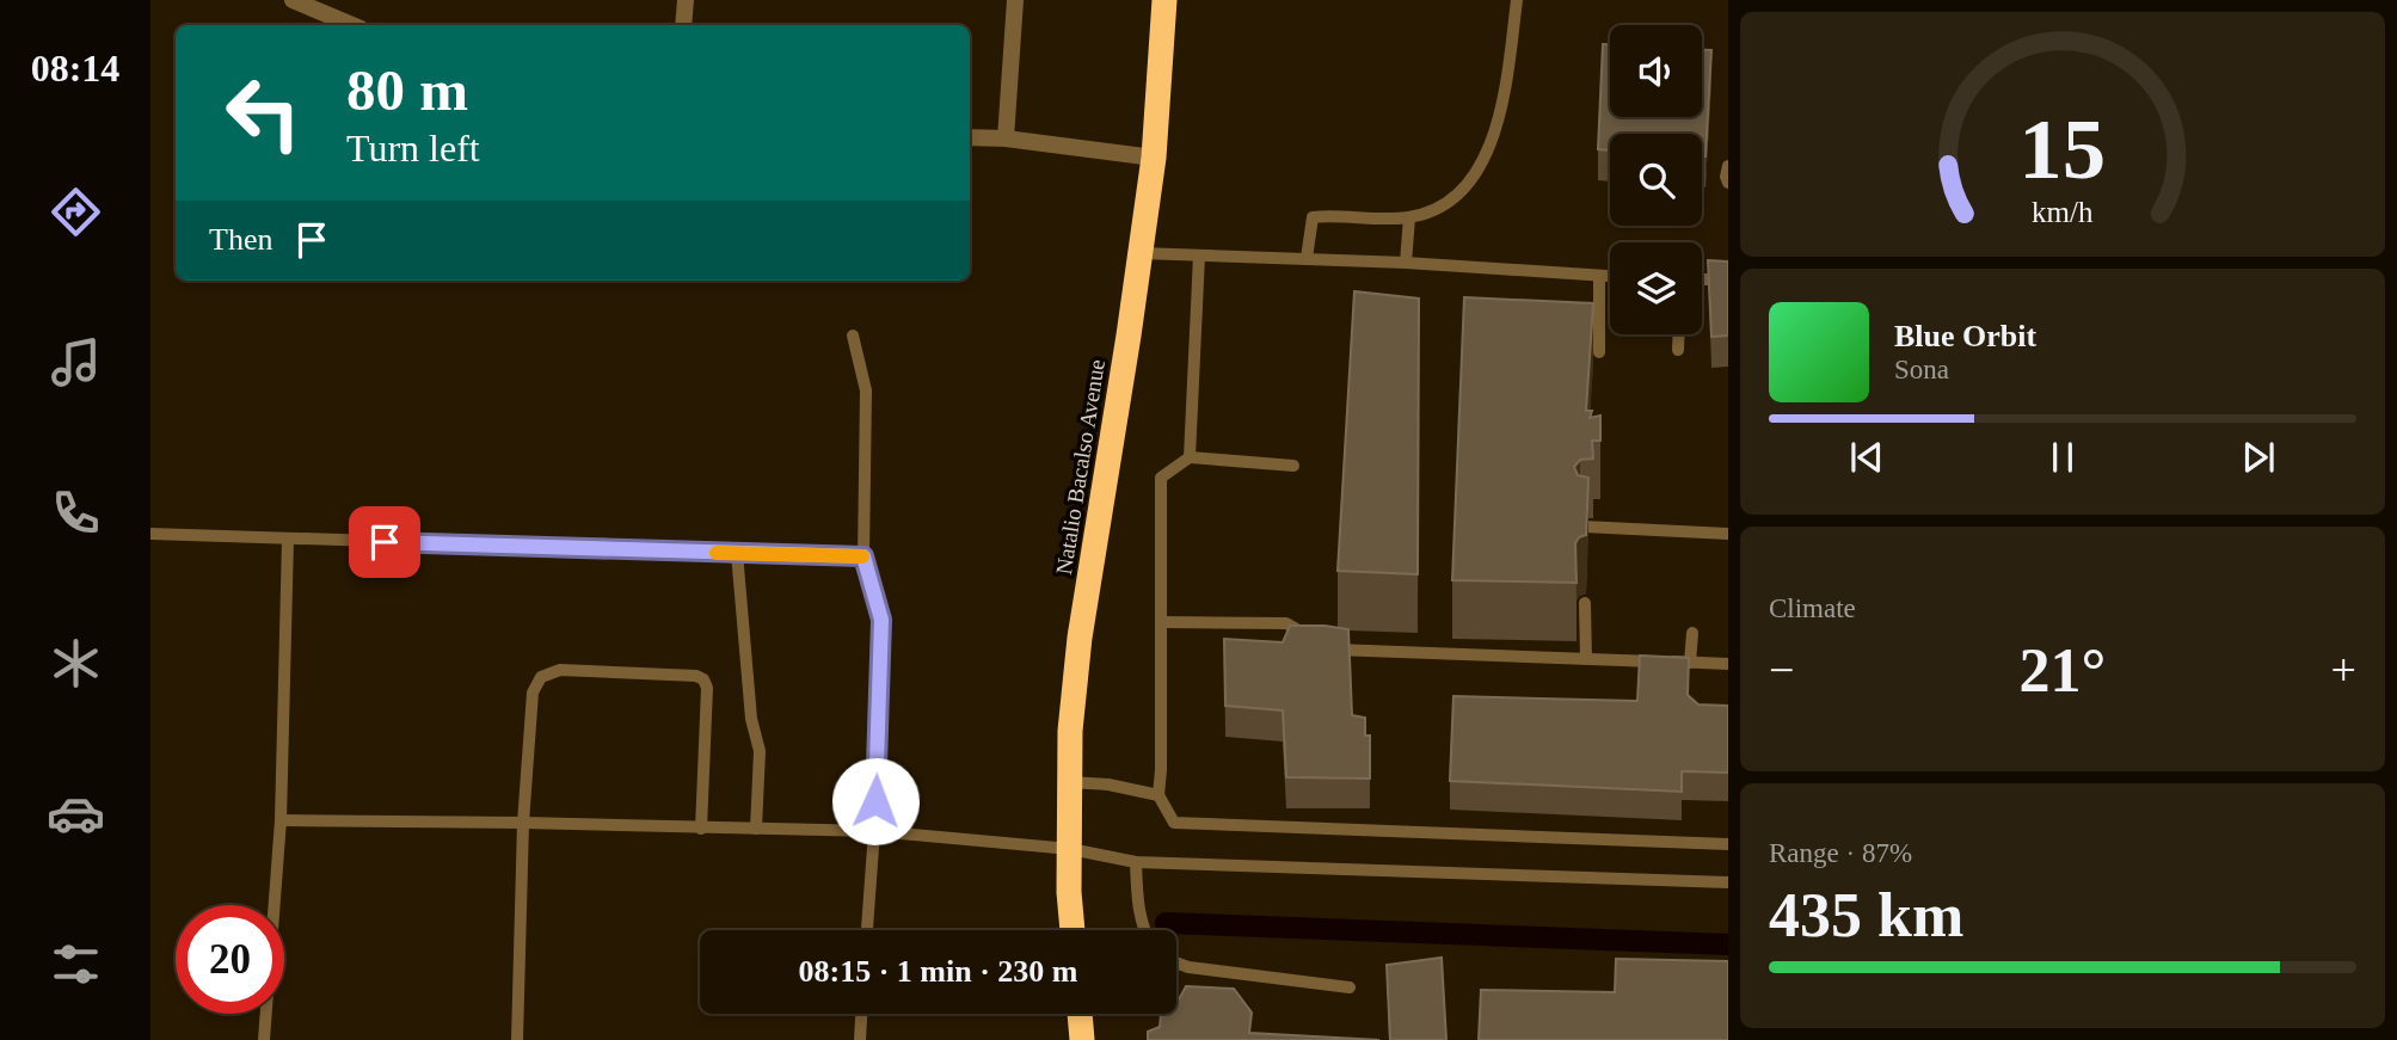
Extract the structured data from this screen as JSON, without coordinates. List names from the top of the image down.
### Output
{
  "streets": {
    "highway": ["Natalio Bacalso Avenue"]
  },
  "page": {
    "tabs": "08:14",
    "turn": ["80 m", "Turn left"],
    "then": "Then",
    "song": ["Blue Orbit", "Sona"],
    "tile": [
      "Climate",
      ["Range · 87%", "435 km"]
    ],
    "heat": ["−", "21°", "+"],
    "limit": "20",
    "trip": "08:15 · 1 min · 230 m",
    "gauge": ["15", "km/h"]
  }
}
